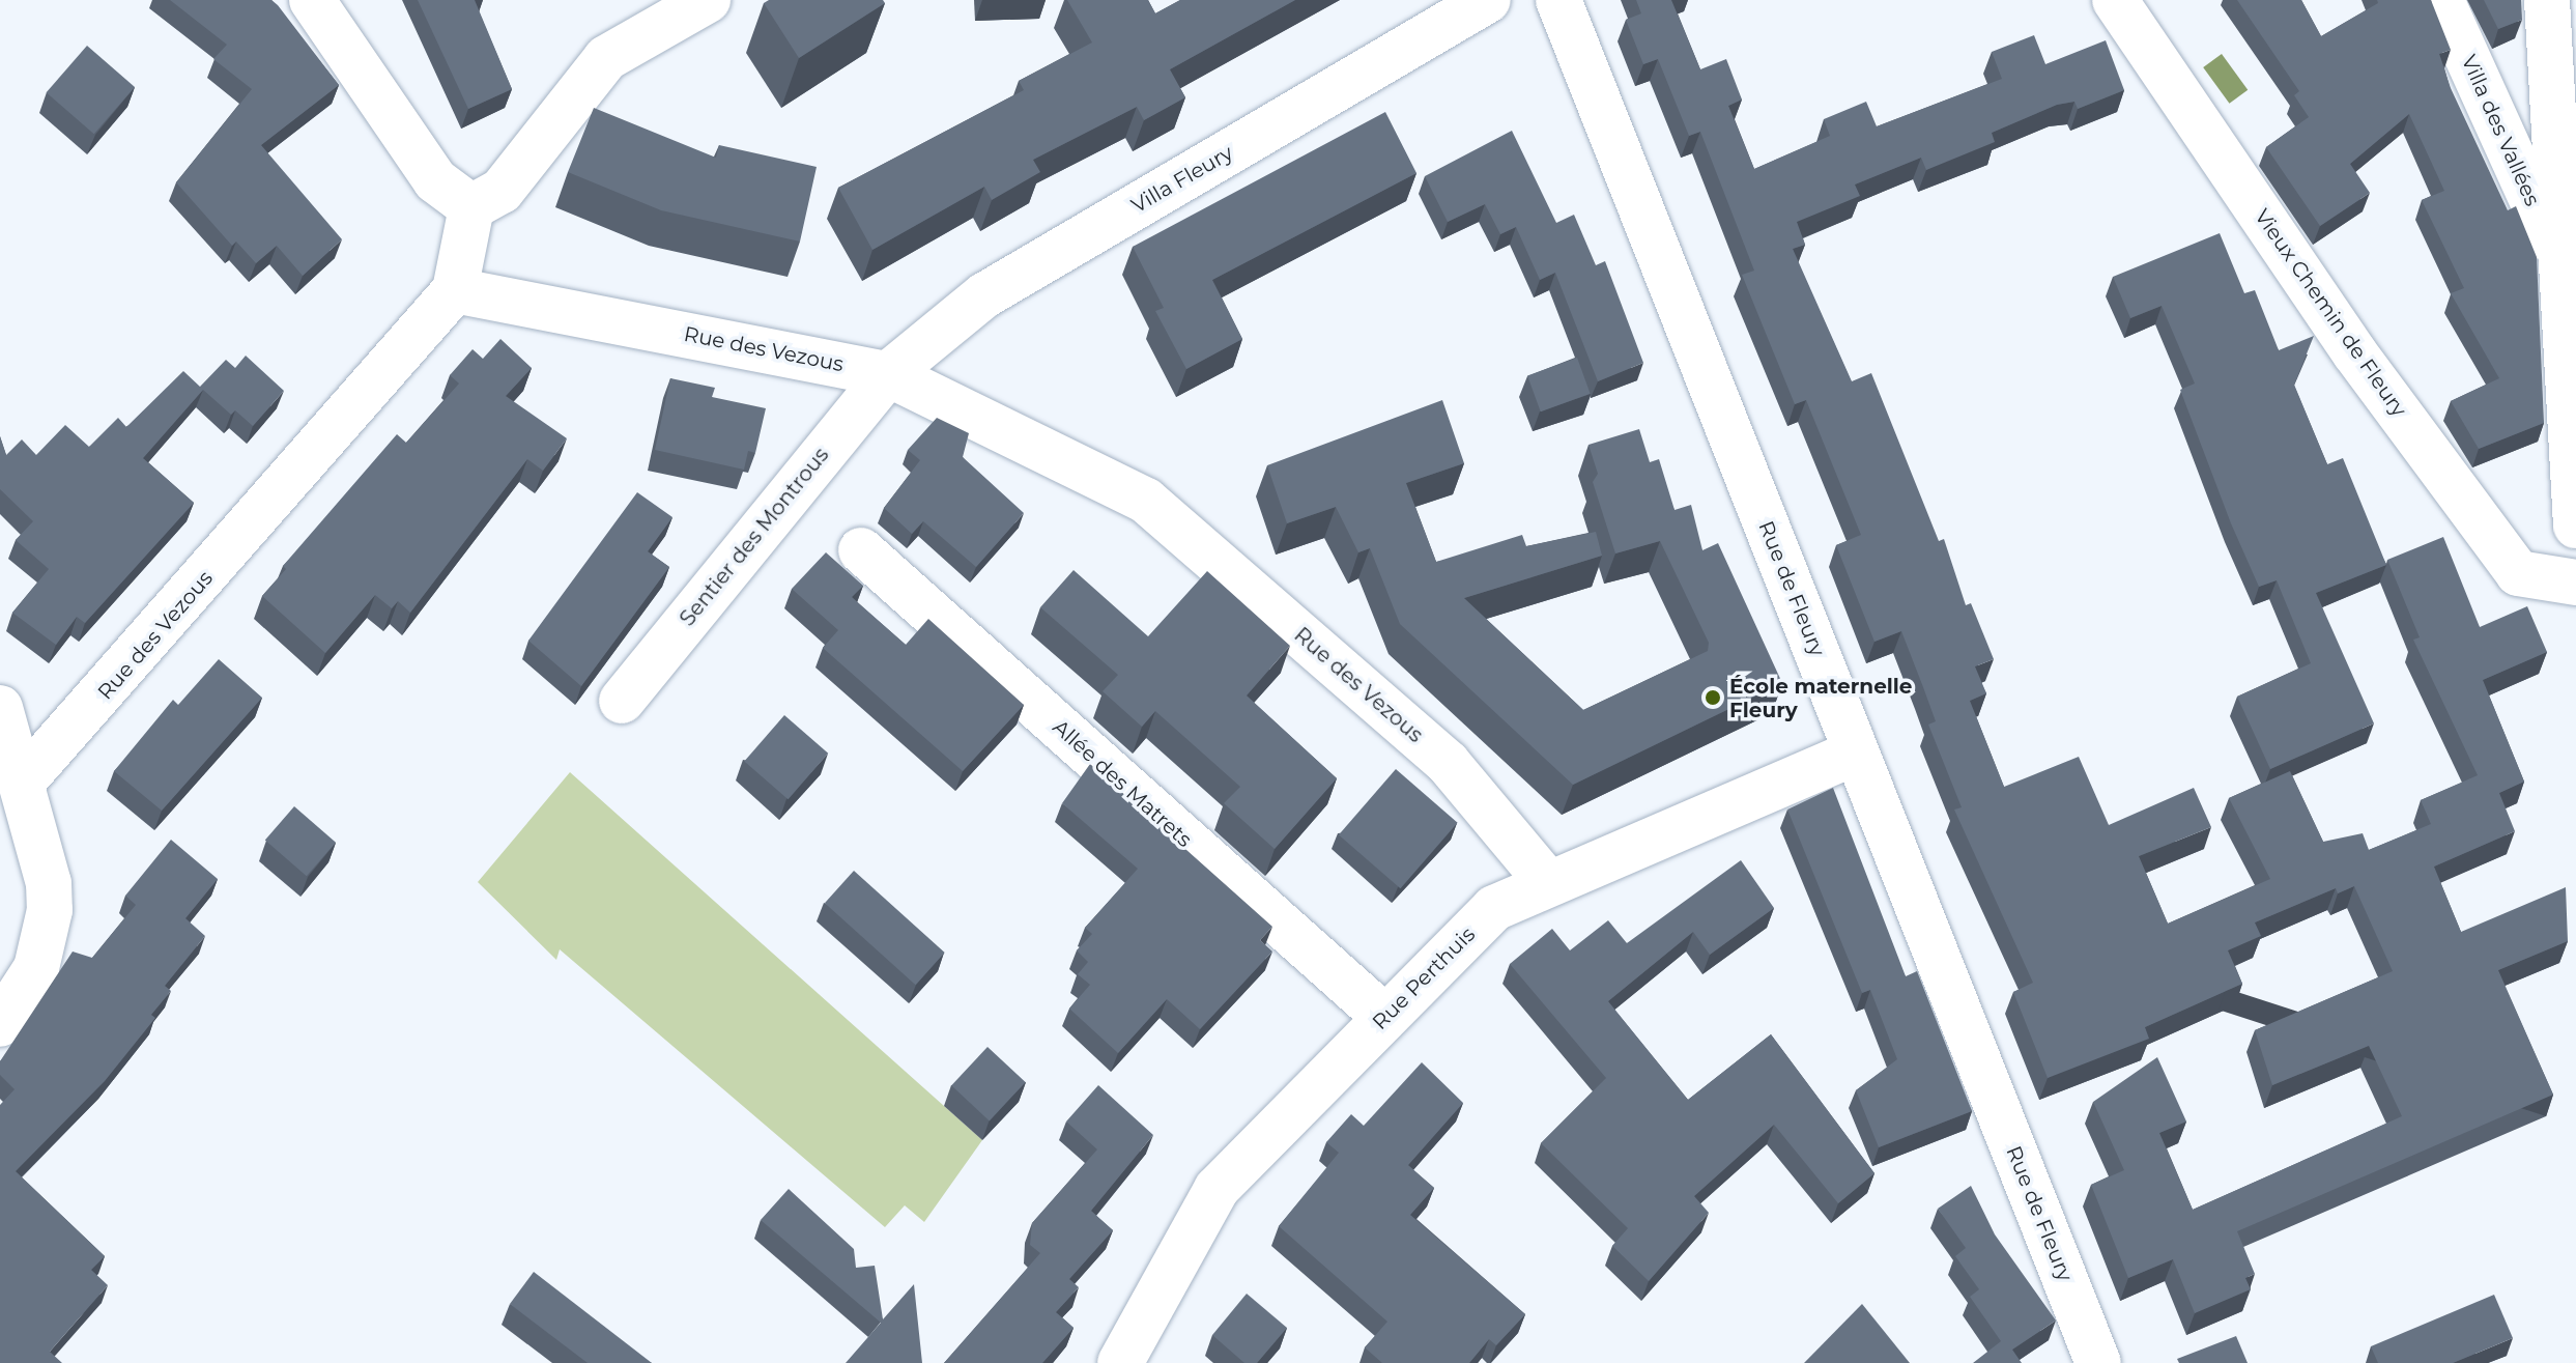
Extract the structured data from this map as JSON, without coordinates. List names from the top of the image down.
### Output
{
  "streets": {
    "street": [
      "Villa des Vallées",
      "Villa Fleury",
      "Vieux Chemin de Fleury",
      "Rue des Vezous",
      "Sentier des Montrous",
      "Rue de Fleury",
      "Allée des Matrets",
      "Rue Perthuis"
    ]
  },
  "crossings": [
    ["Villa Fleury", "Rue des Vezous"],
    ["Villa Fleury", "Sentier des Montrous"],
    ["Rue des Vezous", "Sentier des Montrous"],
    ["Rue des Vezous", "Rue Perthuis"],
    ["Rue de Fleury", "Rue Perthuis"],
    ["Allée des Matrets", "Rue Perthuis"]
  ],
  "places": ["École maternelle Fleury"]
}
